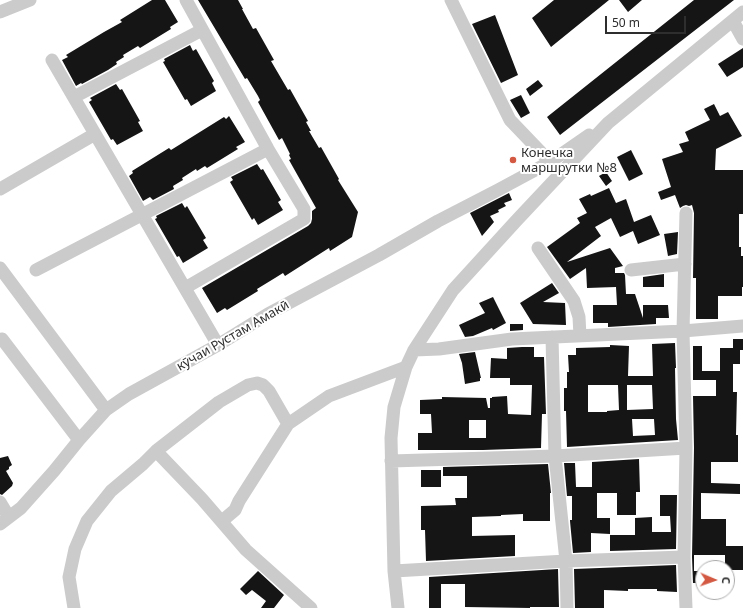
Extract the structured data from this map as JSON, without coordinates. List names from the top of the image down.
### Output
{
  "streets": {
    "street": ["кӯчаи Рустам Амакӣ"]
  },
  "places": ["Конечка маршрутки №8"],
  "scale_bar": "50 m",
  "north": "right"
}
